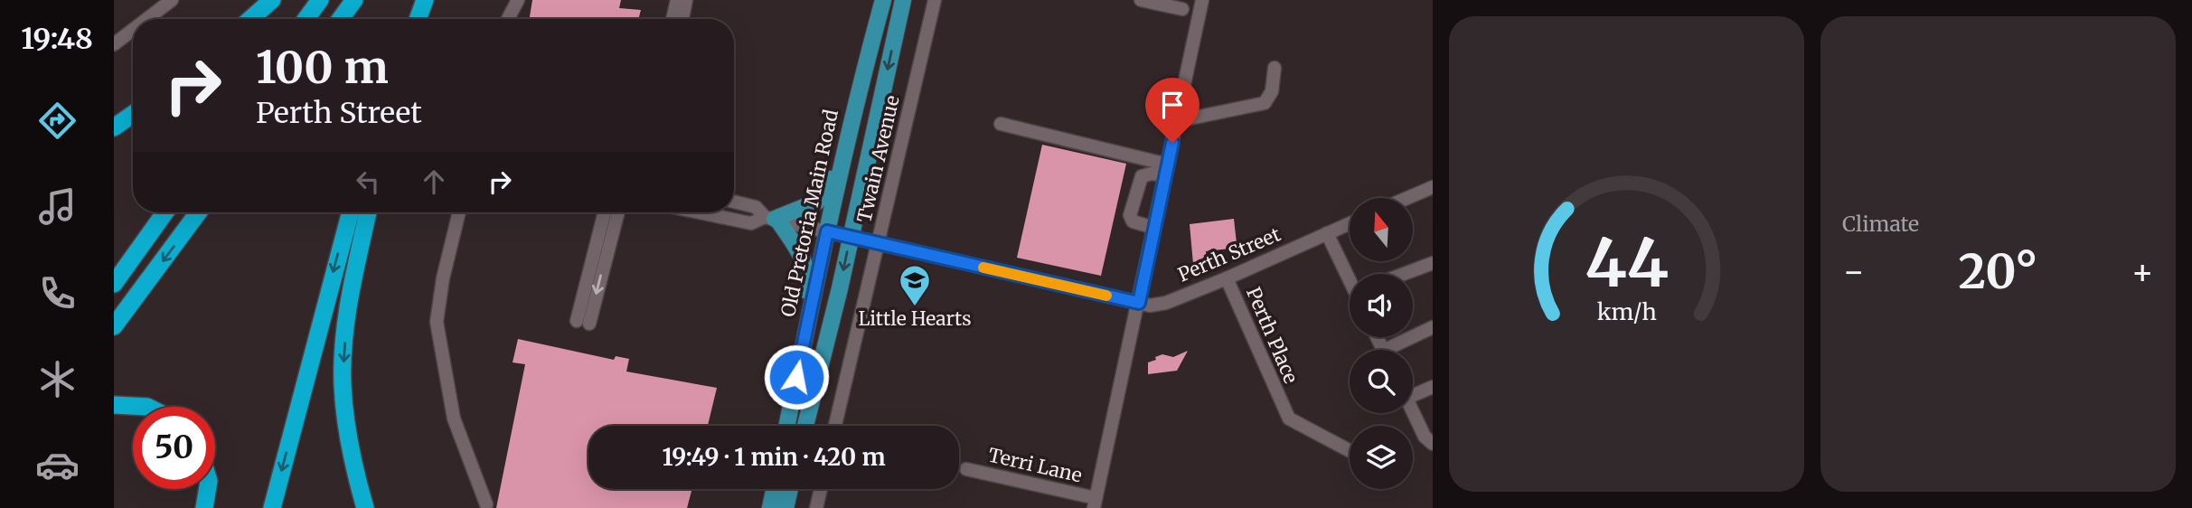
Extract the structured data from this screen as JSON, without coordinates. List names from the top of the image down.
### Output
{
  "streets": {
    "main road": ["Old Pretoria Main Road"],
    "street": [
      "Twain Avenue",
      "Perth Street",
      "Perth Place",
      "Terri Lane"
    ]
  },
  "crossings": [
    ["Twain Avenue", "Perth Street"],
    ["Old Pretoria Main Road", "Perth Street"],
    ["Perth Street", "Perth Place"]
  ],
  "places": {
    "school or university": ["Little Hearts"]
  },
  "north": "top",
  "page": {
    "tabs": "19:48",
    "tile": "Climate",
    "turn": ["100 m", "Perth Street"],
    "heat": ["−", "20°", "+"],
    "limit": "50",
    "trip": "19:49 · 1 min · 420 m",
    "gauge": ["44", "km/h"]
  }
}
